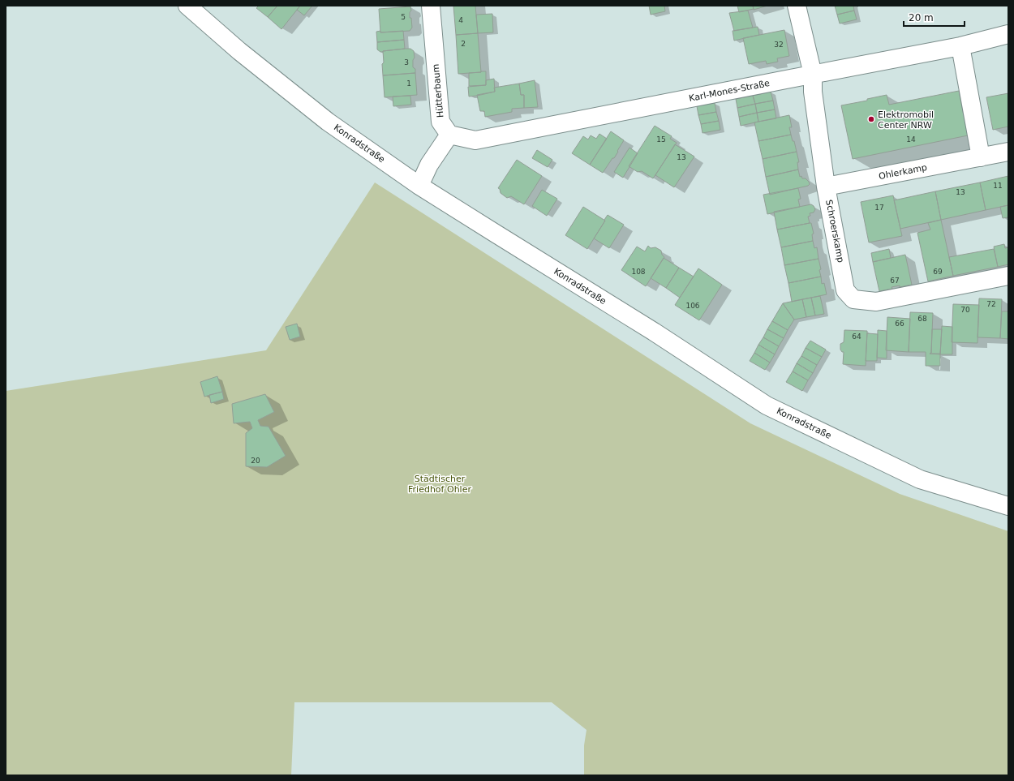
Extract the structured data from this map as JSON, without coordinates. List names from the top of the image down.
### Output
{
  "streets": {
    "street": [
      "Hütterbaum",
      "Karl-Mones-Straße",
      "Konradstraße",
      "Ohlerkamp",
      "Schroerskamp"
    ]
  },
  "crossings": [
    ["Hütterbaum", "Karl-Mones-Straße"],
    ["Karl-Mones-Straße", "Schroerskamp"],
    ["Ohlerkamp", "Schroerskamp"]
  ],
  "parks": ["Städtischer Friedhof Ohler"],
  "places": ["Elektromobil Center NRW"],
  "house_numbers": [
    "5",
    "4",
    "2",
    "32",
    "3",
    "1",
    "15",
    "14",
    "13",
    "11",
    "13",
    "17",
    "108",
    "69",
    "67",
    "72",
    "106",
    "70",
    "68",
    "66",
    "64",
    "20"
  ],
  "scale_bar": "20 m"
}
